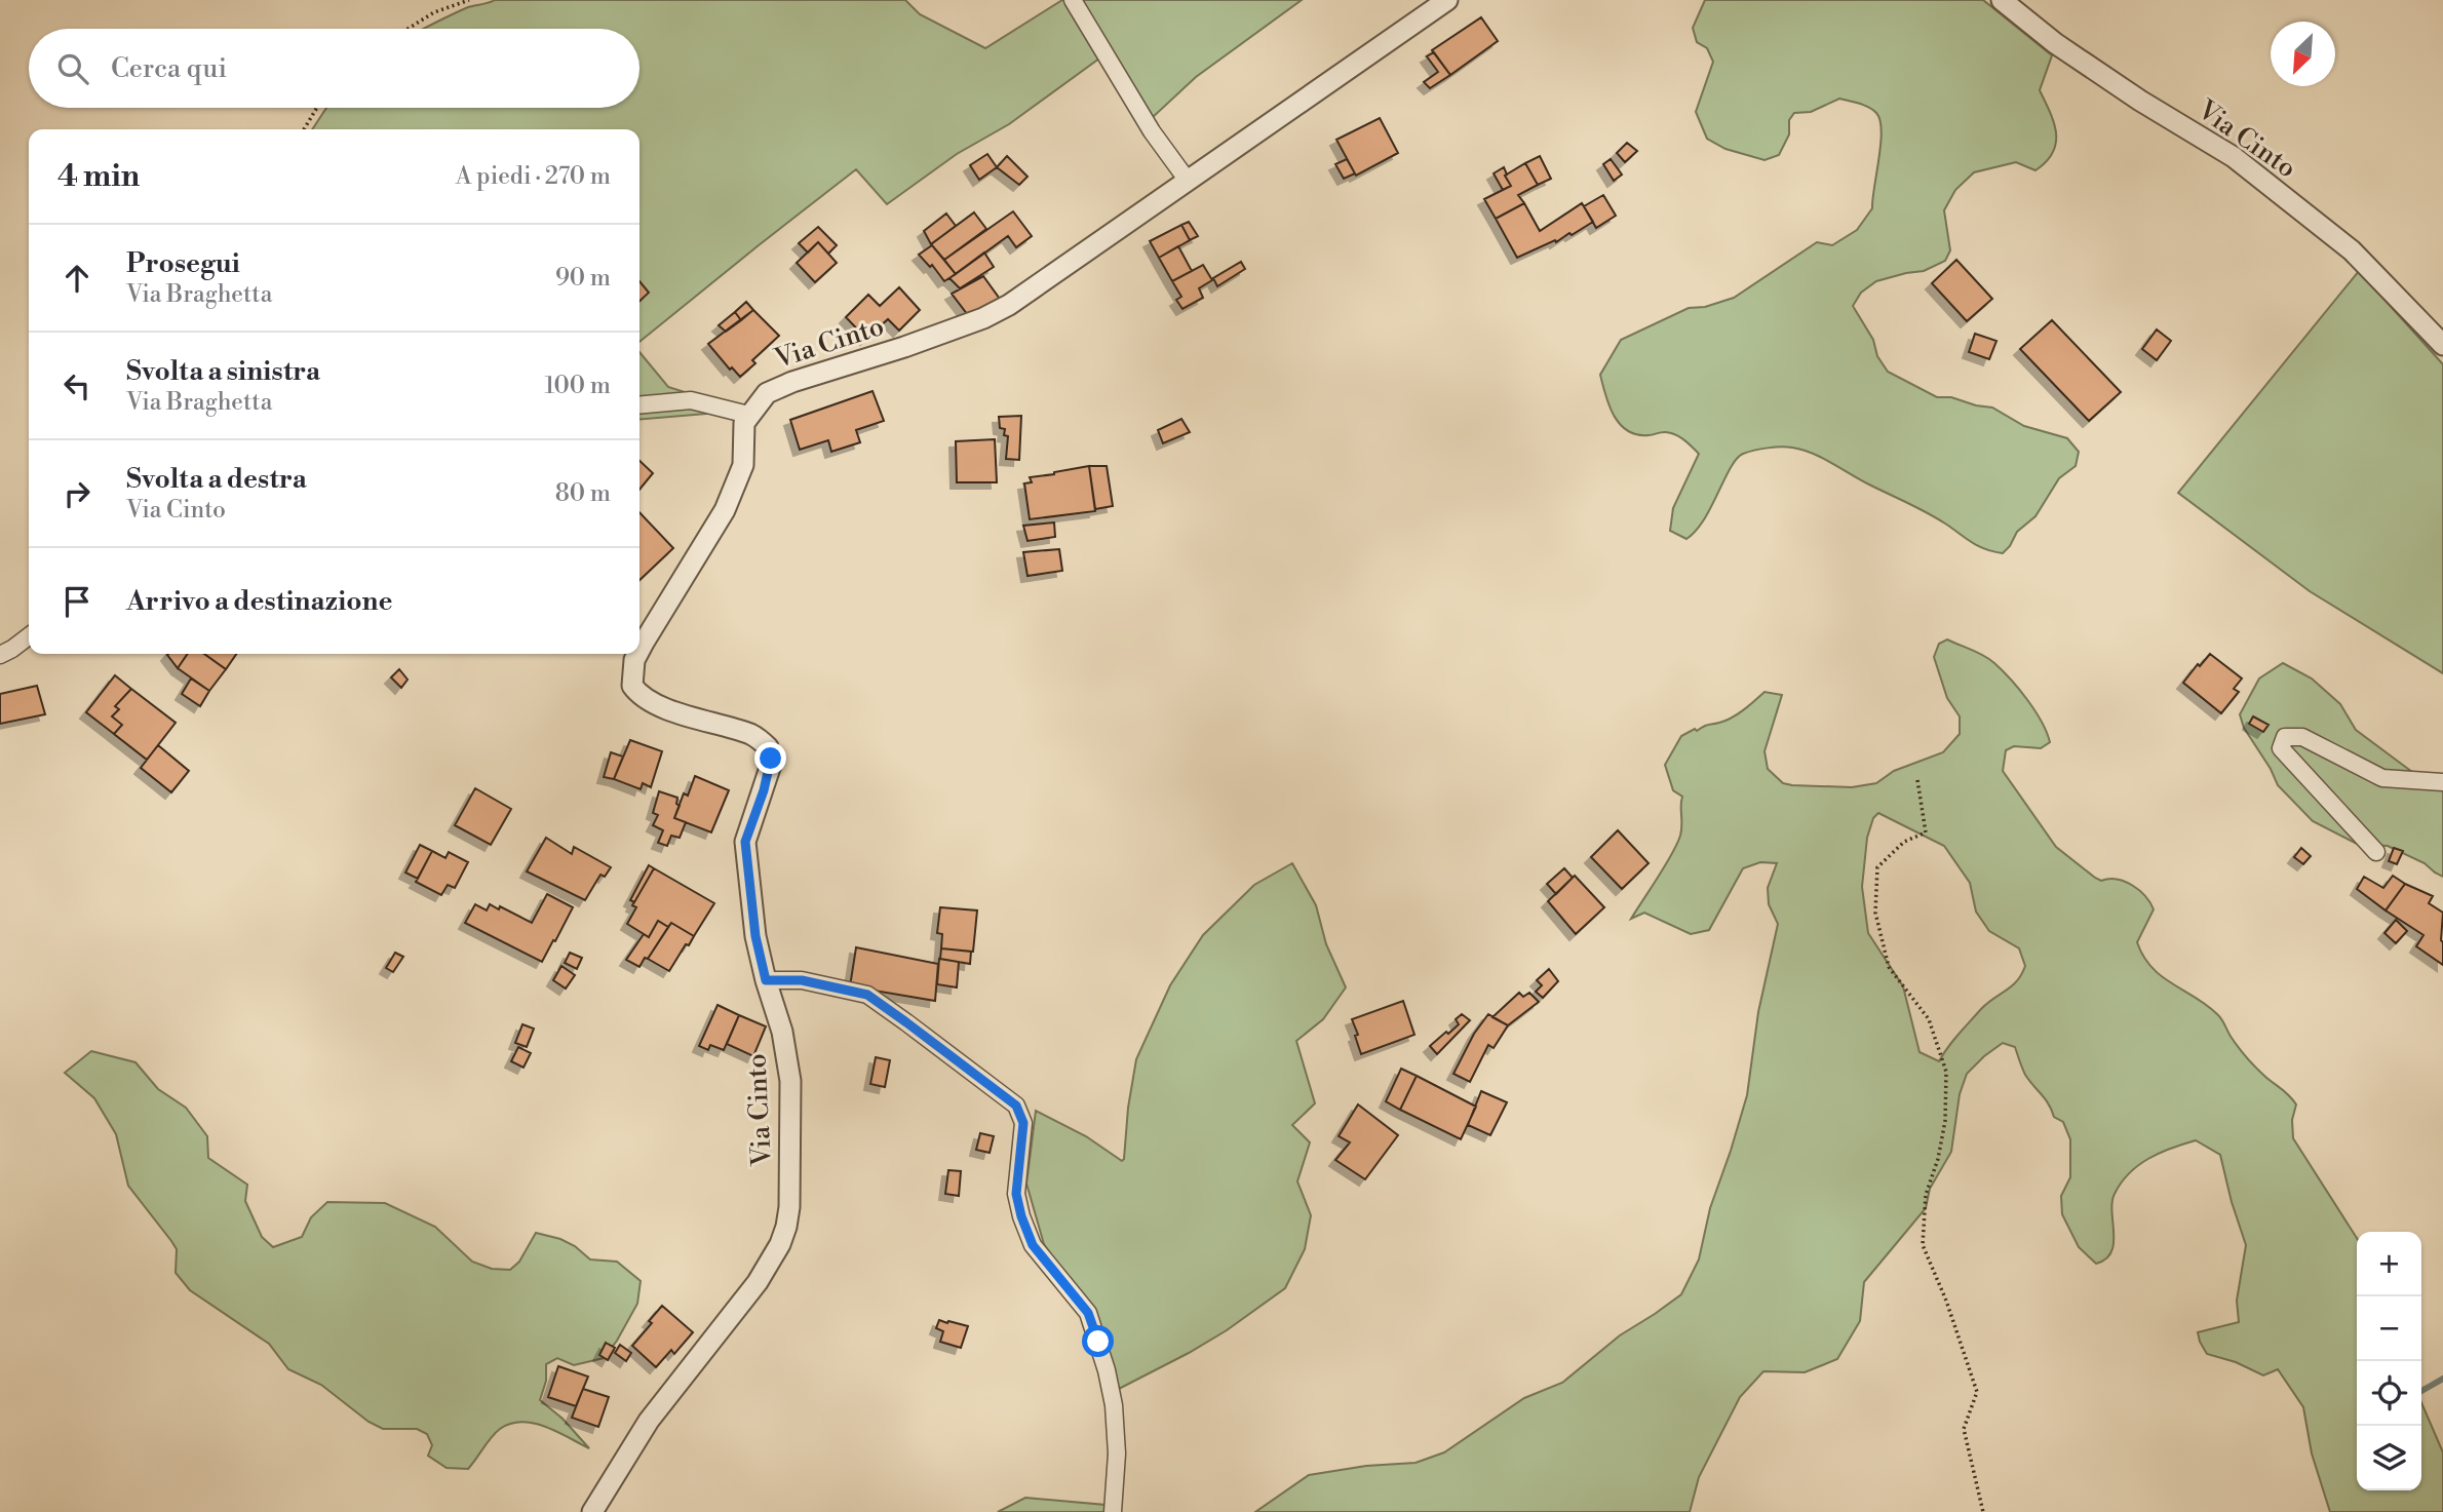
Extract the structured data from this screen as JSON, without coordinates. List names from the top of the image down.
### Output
{
  "streets": {
    "street": ["Via Cinto"]
  },
  "north": "bottom left",
  "page": {
    "search": "Cerca qui",
    "heading": ["4 min", "A piedi · 270 m"],
    "list": [
      ["Prosegui", "Via Braghetta", "90 m"],
      ["Svolta a sinistra", "Via Braghetta", "100 m"],
      ["Svolta a destra", "Via Cinto", "80 m"],
      "Arrivo a destinazione"
    ],
    "map_buttons": ["+", "−"]
  }
}
